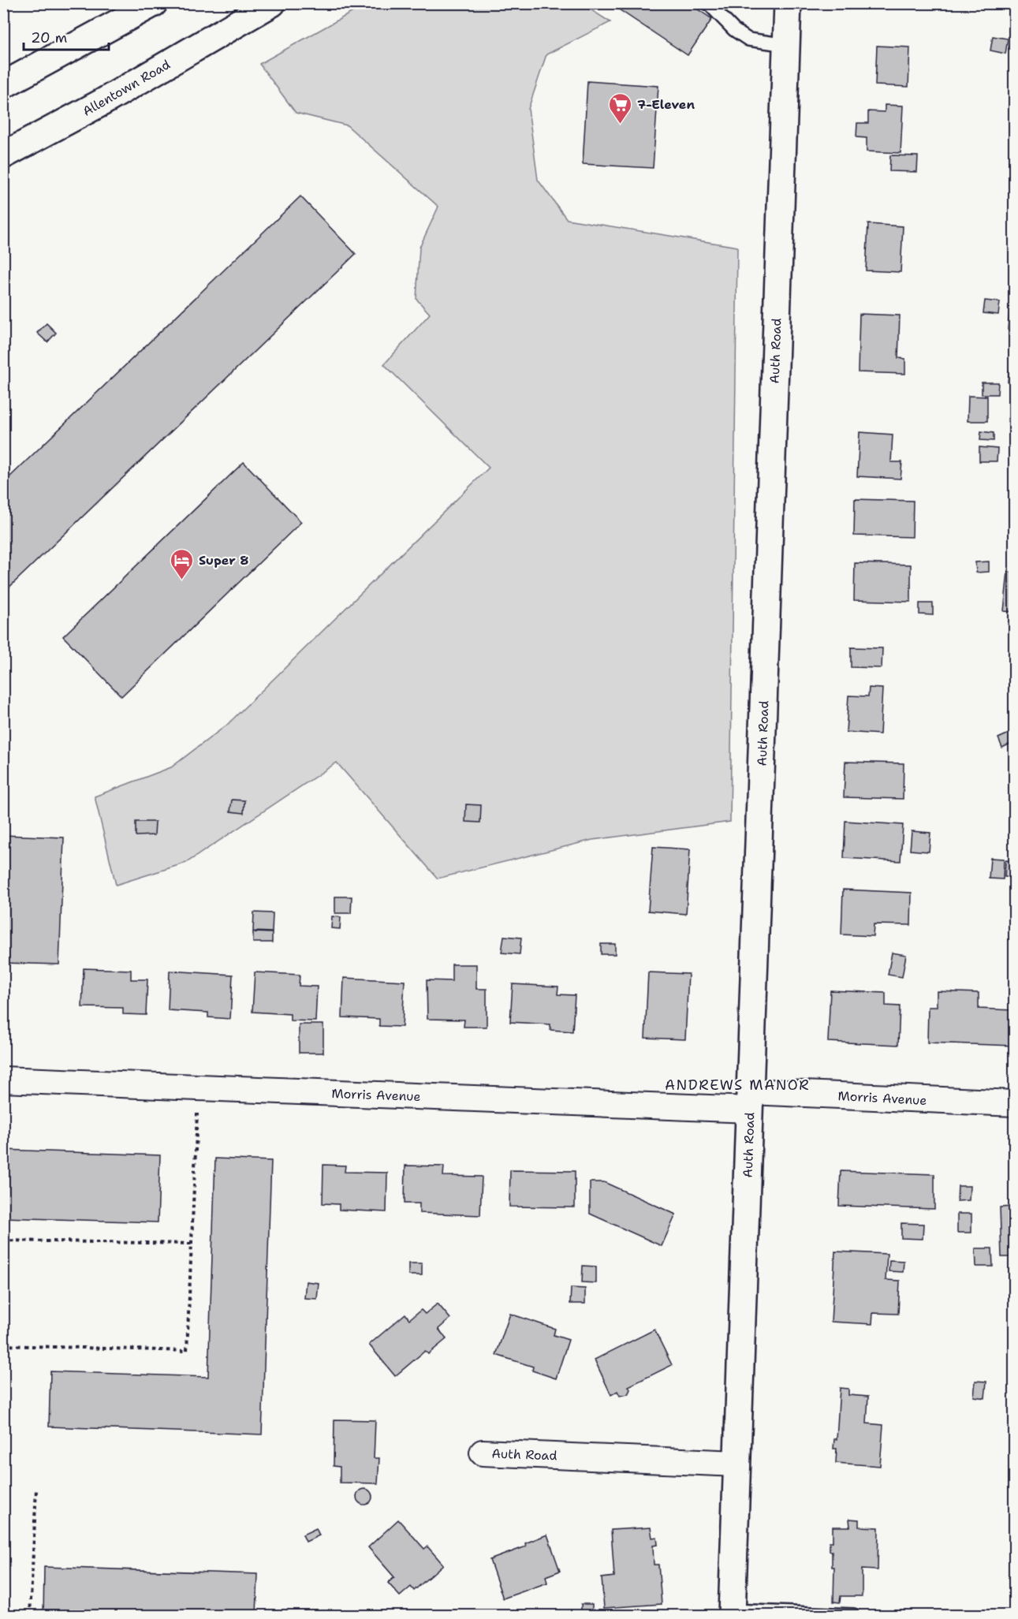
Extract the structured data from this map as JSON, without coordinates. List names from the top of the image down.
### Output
{
  "streets": {
    "main road": ["Allentown Road", "Auth Road"],
    "street": ["Morris Avenue"]
  },
  "crossings": [
    ["Auth Road", "Morris Avenue"]
  ],
  "districts": ["ANDREWS MANOR"],
  "places": {
    "supermarket": ["7-Eleven"],
    "hotel": ["Super 8"]
  },
  "scale_bar": "20 m"
}
